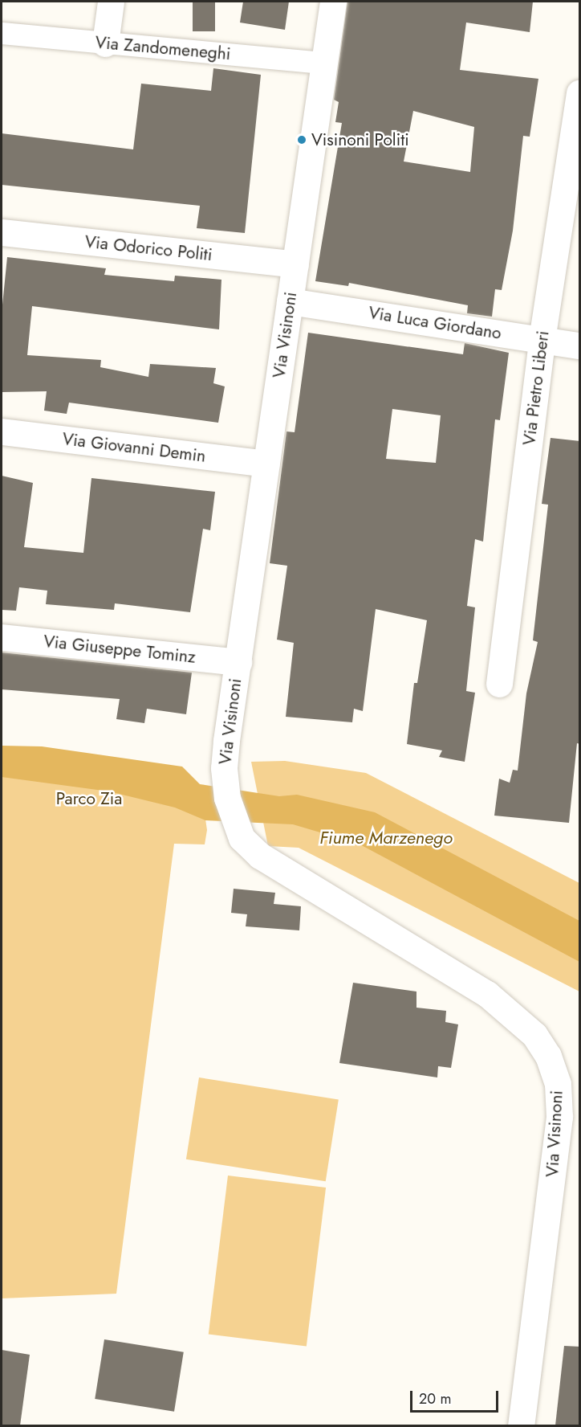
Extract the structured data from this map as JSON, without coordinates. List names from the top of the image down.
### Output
{
  "streets": {
    "street": [
      "Via Zandomeneghi",
      "Via Odorico Politi",
      "Via Luca Giordano",
      "Via Visinoni",
      "Via Pietro Liberi",
      "Via Giovanni Demin",
      "Via Giuseppe Tominz"
    ]
  },
  "crossings": [
    ["Via Zandomeneghi", "Via Visinoni"],
    ["Via Odorico Politi", "Via Visinoni"],
    ["Via Luca Giordano", "Via Visinoni"],
    ["Via Luca Giordano", "Via Pietro Liberi"],
    ["Via Visinoni", "Via Giovanni Demin"],
    ["Via Visinoni", "Via Giuseppe Tominz"]
  ],
  "water": ["Fiume Marzenego"],
  "parks": ["Parco Zia"],
  "places": ["Visinoni Politi"],
  "scale_bar": "20 m"
}
